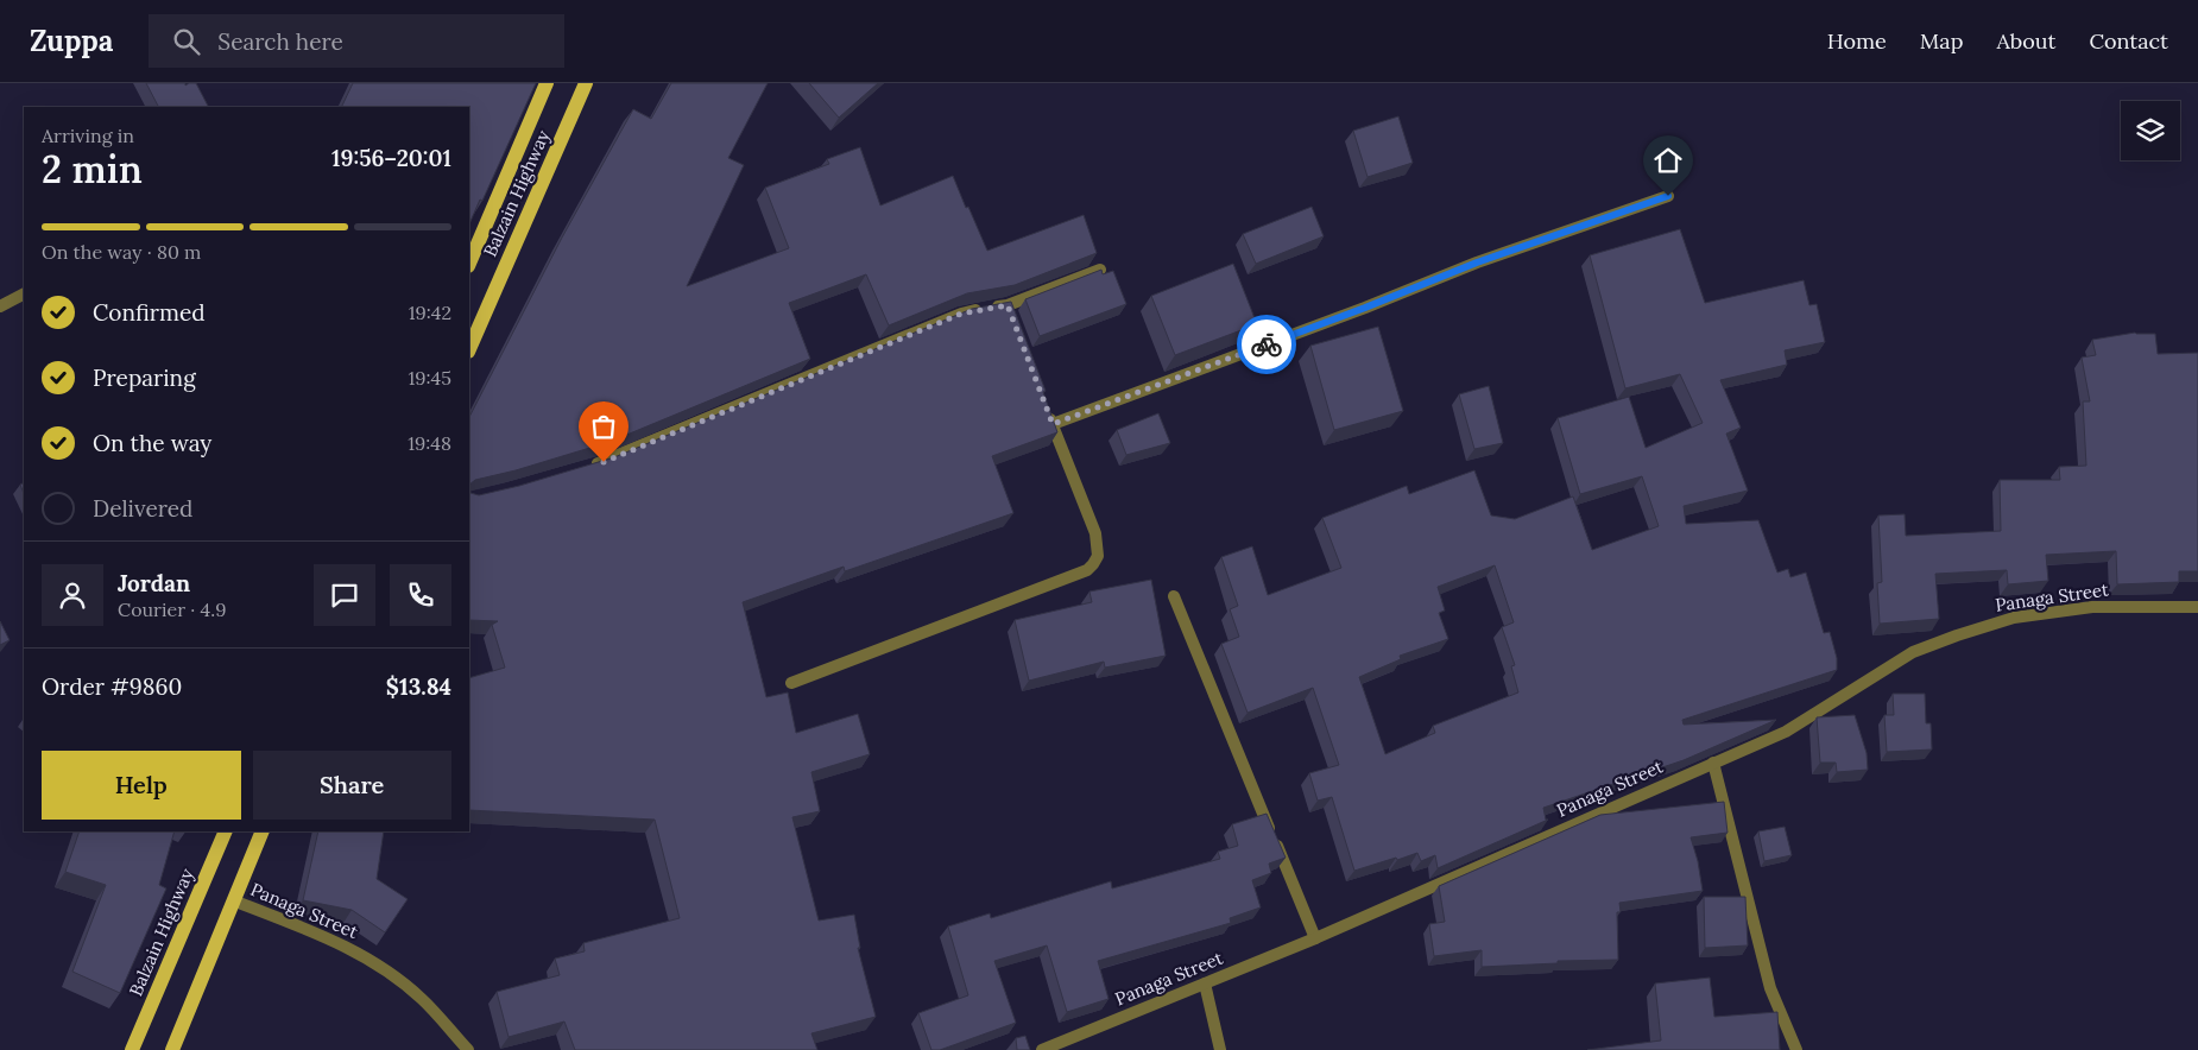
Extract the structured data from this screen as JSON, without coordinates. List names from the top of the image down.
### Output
{
  "streets": {
    "main road": ["Balzain Highway"],
    "street": ["Panaga Street"]
  },
  "page": {
    "header": "Zuppa",
    "search": "Search here",
    "nav": [
      "Home",
      "Map",
      "About",
      "Contact"
    ],
    "heading": ["2 min", "Arriving in", "19:56–20:01"],
    "panel": [
      "Jordan",
      "Courier · 4.9",
      "Order #9860",
      "$13.84"
    ],
    "bar": "On the way · 80 m",
    "list": [
      ["Confirmed", "19:42"],
      ["Preparing", "19:45"],
      ["On the way", "19:48"],
      "Delivered"
    ],
    "buttons": ["Help", "Share"]
  }
}
